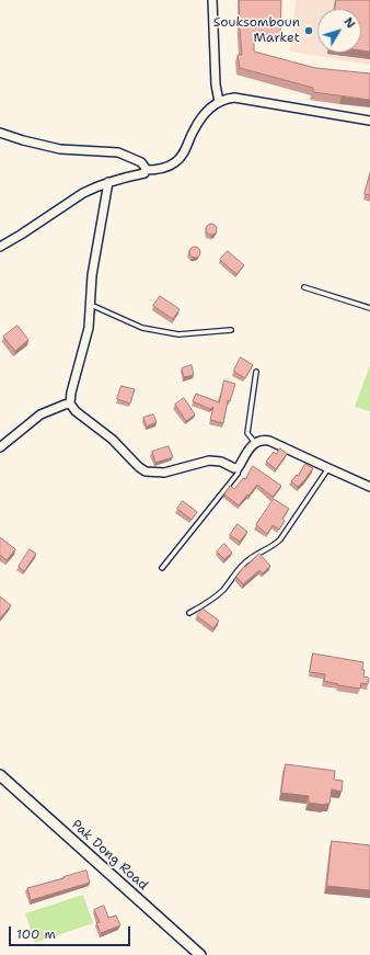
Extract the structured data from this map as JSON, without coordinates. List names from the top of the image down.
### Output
{
  "streets": {
    "street": ["Pak Dong Road"]
  },
  "places": ["Souksomboun Market"],
  "scale_bar": "100 m",
  "north": "top right"
}
